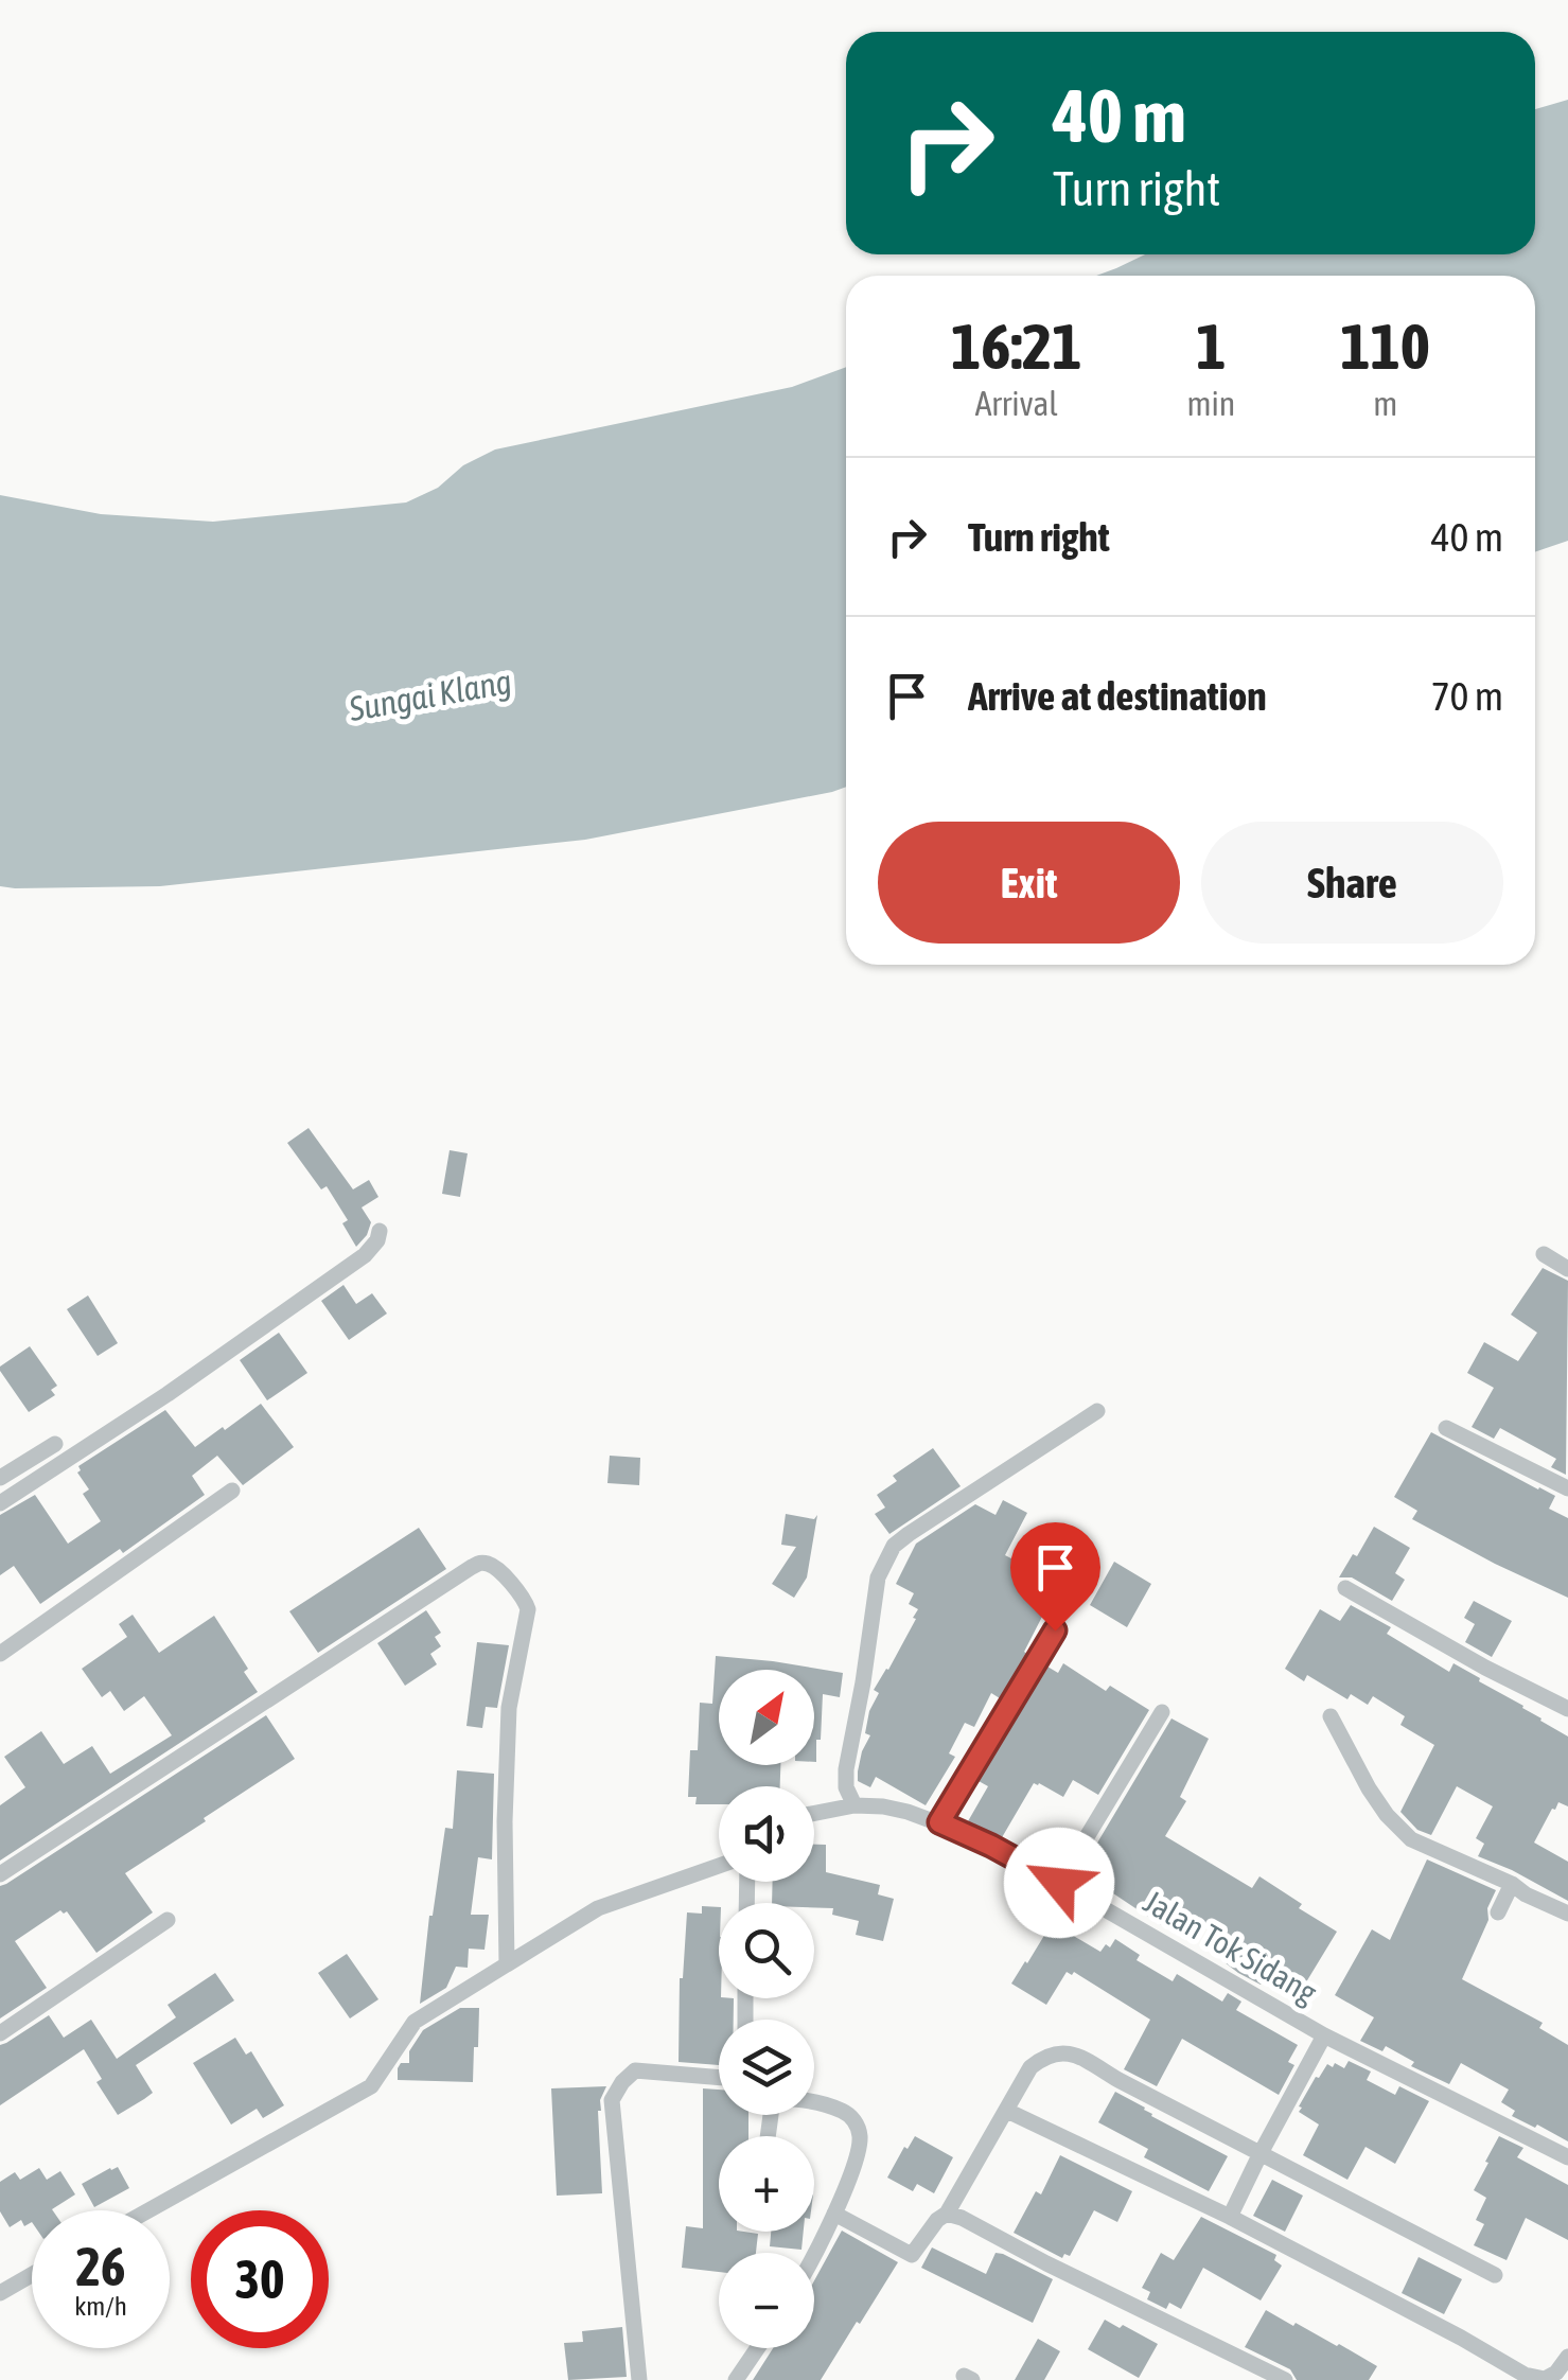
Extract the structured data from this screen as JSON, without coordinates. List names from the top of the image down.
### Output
{
  "streets": {
    "street": ["Jalan Tok Sidang"]
  },
  "water": ["Sungai Klang"],
  "north": "top right",
  "page": {
    "turn": ["40 m", "Turn right"],
    "eta": [
      "16:21",
      "Arrival",
      "1",
      "min",
      "110",
      "m"
    ],
    "list": [
      {
        "name": "Turn right",
        "value": "40 m"
      },
      {
        "name": "Arrive at destination",
        "value": "70 m"
      }
    ],
    "buttons": ["Exit", "Share"],
    "map_buttons": ["+", "−"],
    "speed": "26 km/h",
    "limit": "30"
  }
}
